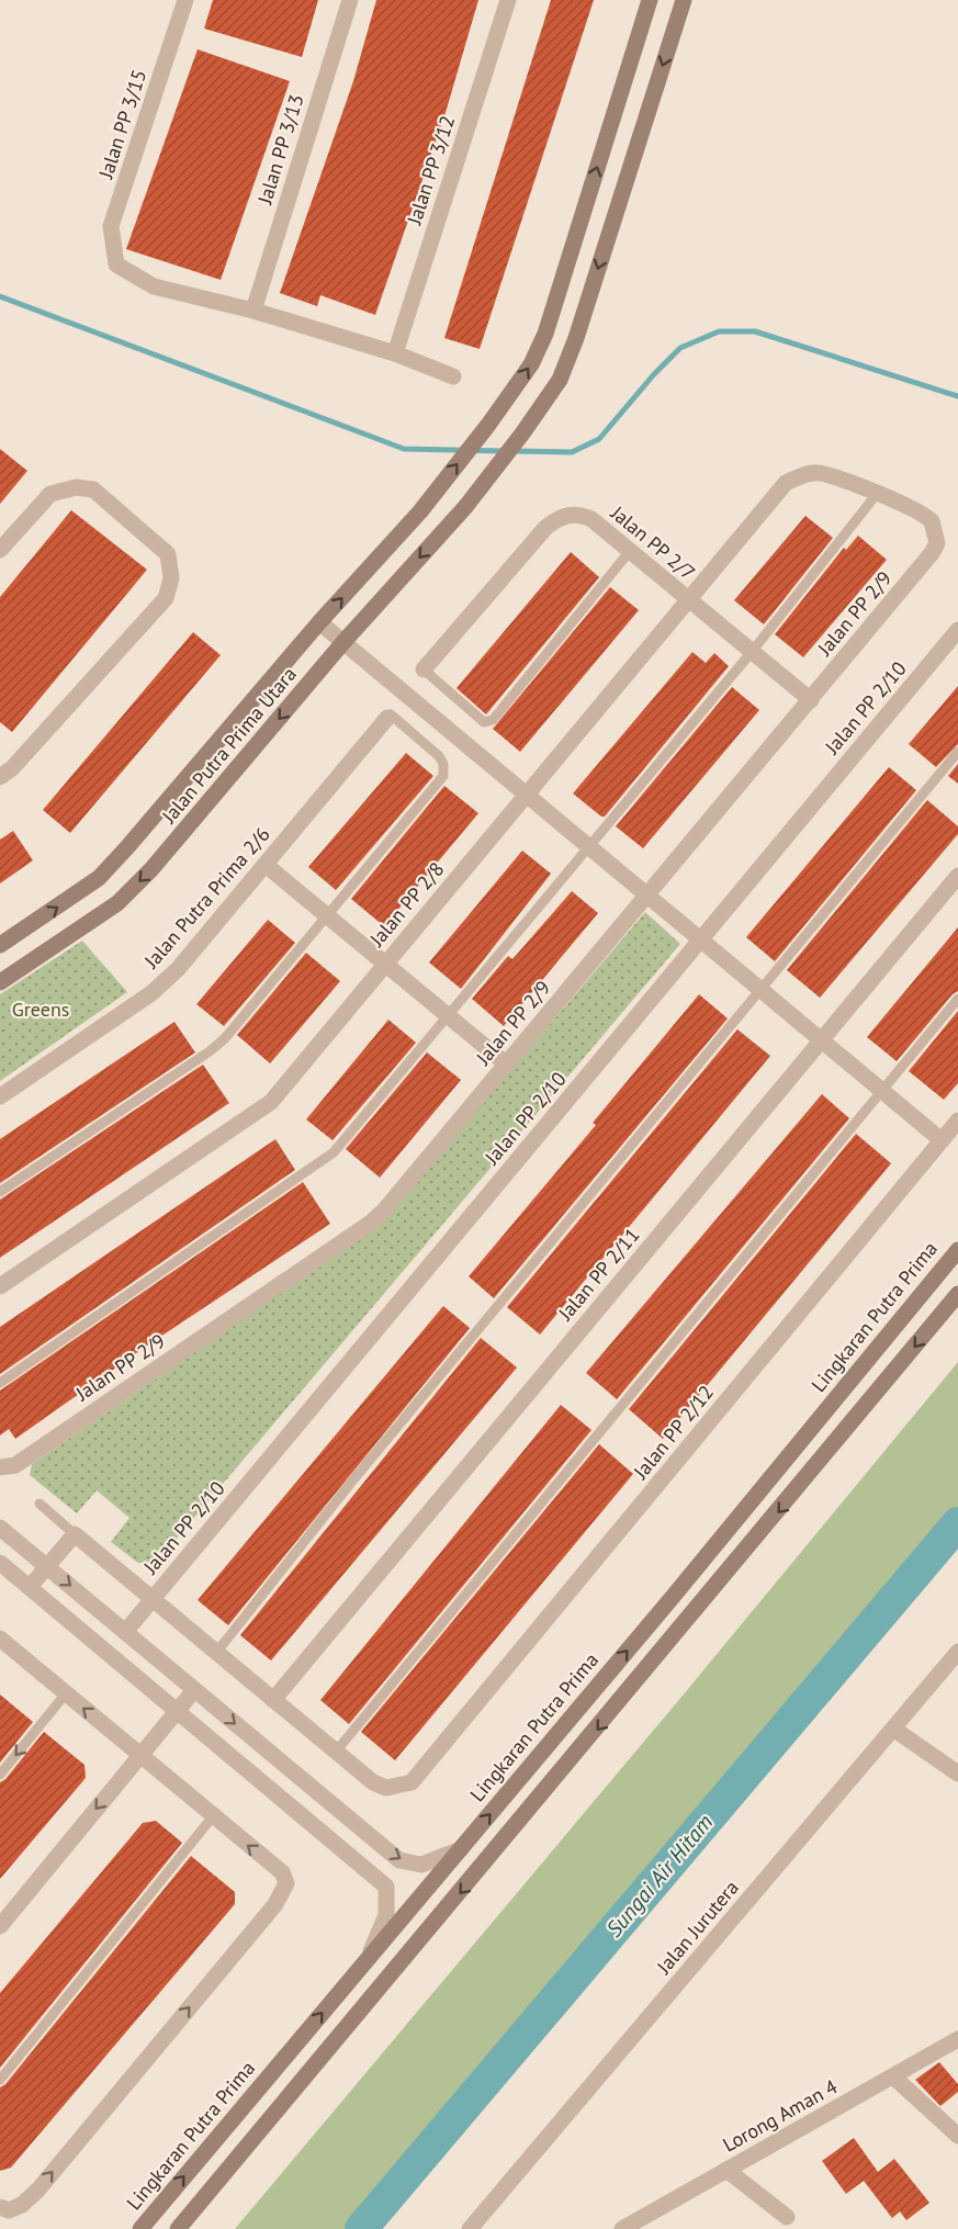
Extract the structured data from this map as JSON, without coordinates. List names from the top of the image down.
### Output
{
  "streets": {
    "main road": ["Jalan Putra Prima Utara", "Lingkaran Putra Prima"],
    "street": [
      "Jalan PP 3/15",
      "Jalan PP 3/13",
      "Jalan PP 3/12",
      "Jalan PP 2/7",
      "Jalan PP 2/9",
      "Jalan PP 2/10",
      "Jalan Putra Prima 2/6",
      "Jalan PP 2/8",
      "Jalan PP 2/11",
      "Jalan PP 2/12",
      "Jalan Jurutera",
      "Lorong Aman 4"
    ]
  },
  "crossings": [
    ["Jalan PP 3/15", "Jalan PP 3/13"],
    ["Jalan PP 2/7", "Jalan PP 2/9"],
    ["Jalan PP 2/7", "Jalan PP 2/8"],
    ["Jalan PP 2/9", "Jalan PP 2/8"]
  ],
  "water": ["Sungai Air Hitam"],
  "parks": ["Greens"]
}
